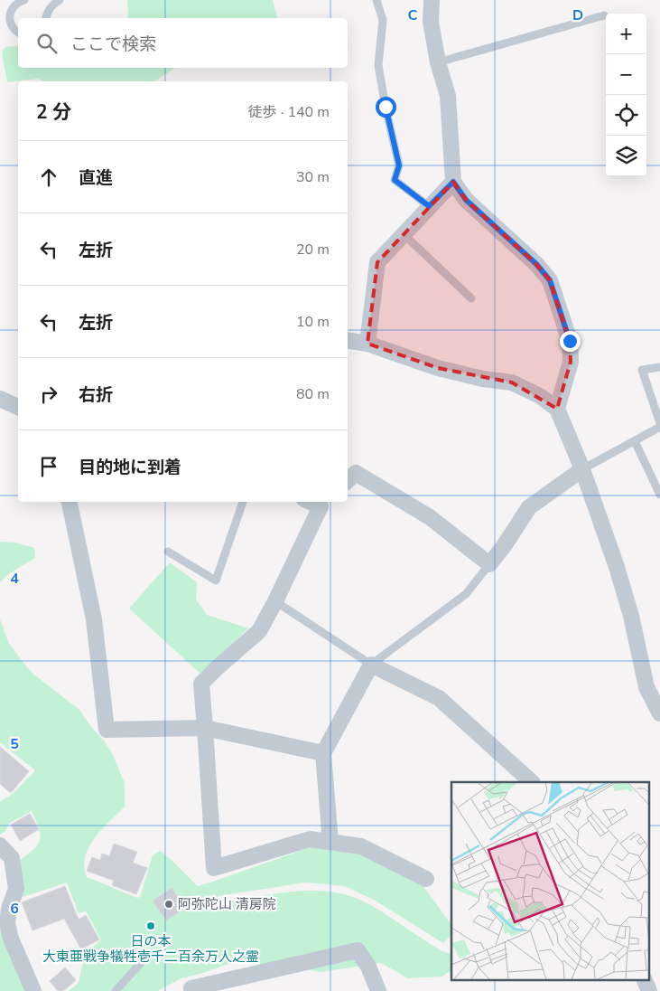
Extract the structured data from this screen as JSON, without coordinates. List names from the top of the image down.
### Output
{
  "places": ["阿弥陀山 清房院", "日の本 大東亜戦争犠牲壱千二百余万人之霊"],
  "page": {
    "map_buttons": ["+", "−"],
    "search": "ここで検索",
    "heading": ["2 分", "徒歩 · 140 m"],
    "list": [
      ["直進", "30 m"],
      ["左折", "20 m"],
      ["左折", "10 m"],
      ["右折", "80 m"],
      "目的地に到着"
    ]
  },
  "grid": {
    "columns": ["C", "D"],
    "rows": ["4", "5", "6"]
  }
}
